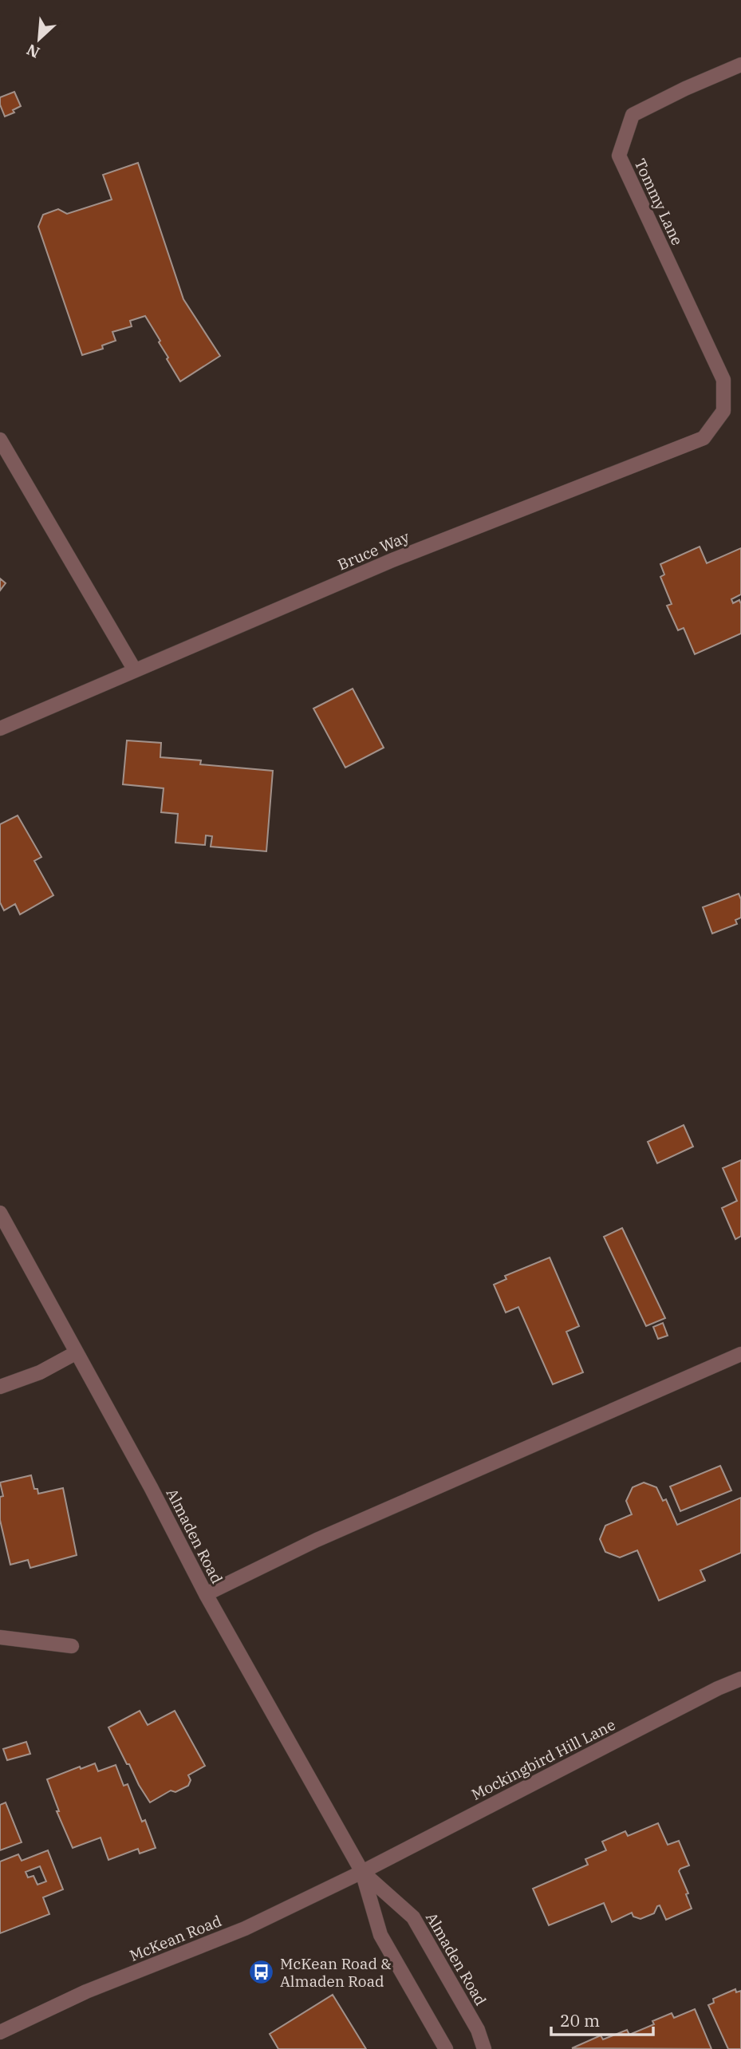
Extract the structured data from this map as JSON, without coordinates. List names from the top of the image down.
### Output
{
  "streets": {
    "street": [
      "Tommy Lane",
      "Bruce Way",
      "Almaden Road",
      "Mockingbird Hill Lane",
      "McKean Road"
    ]
  },
  "crossings": [
    ["Tommy Lane", "Bruce Way"],
    ["Almaden Road", "Mockingbird Hill Lane"],
    ["Almaden Road", "McKean Road"],
    ["Mockingbird Hill Lane", "McKean Road"]
  ],
  "places": {
    "bus stop": ["McKean Road & Almaden Road"]
  },
  "scale_bar": "20 m",
  "north": "bottom left"
}
